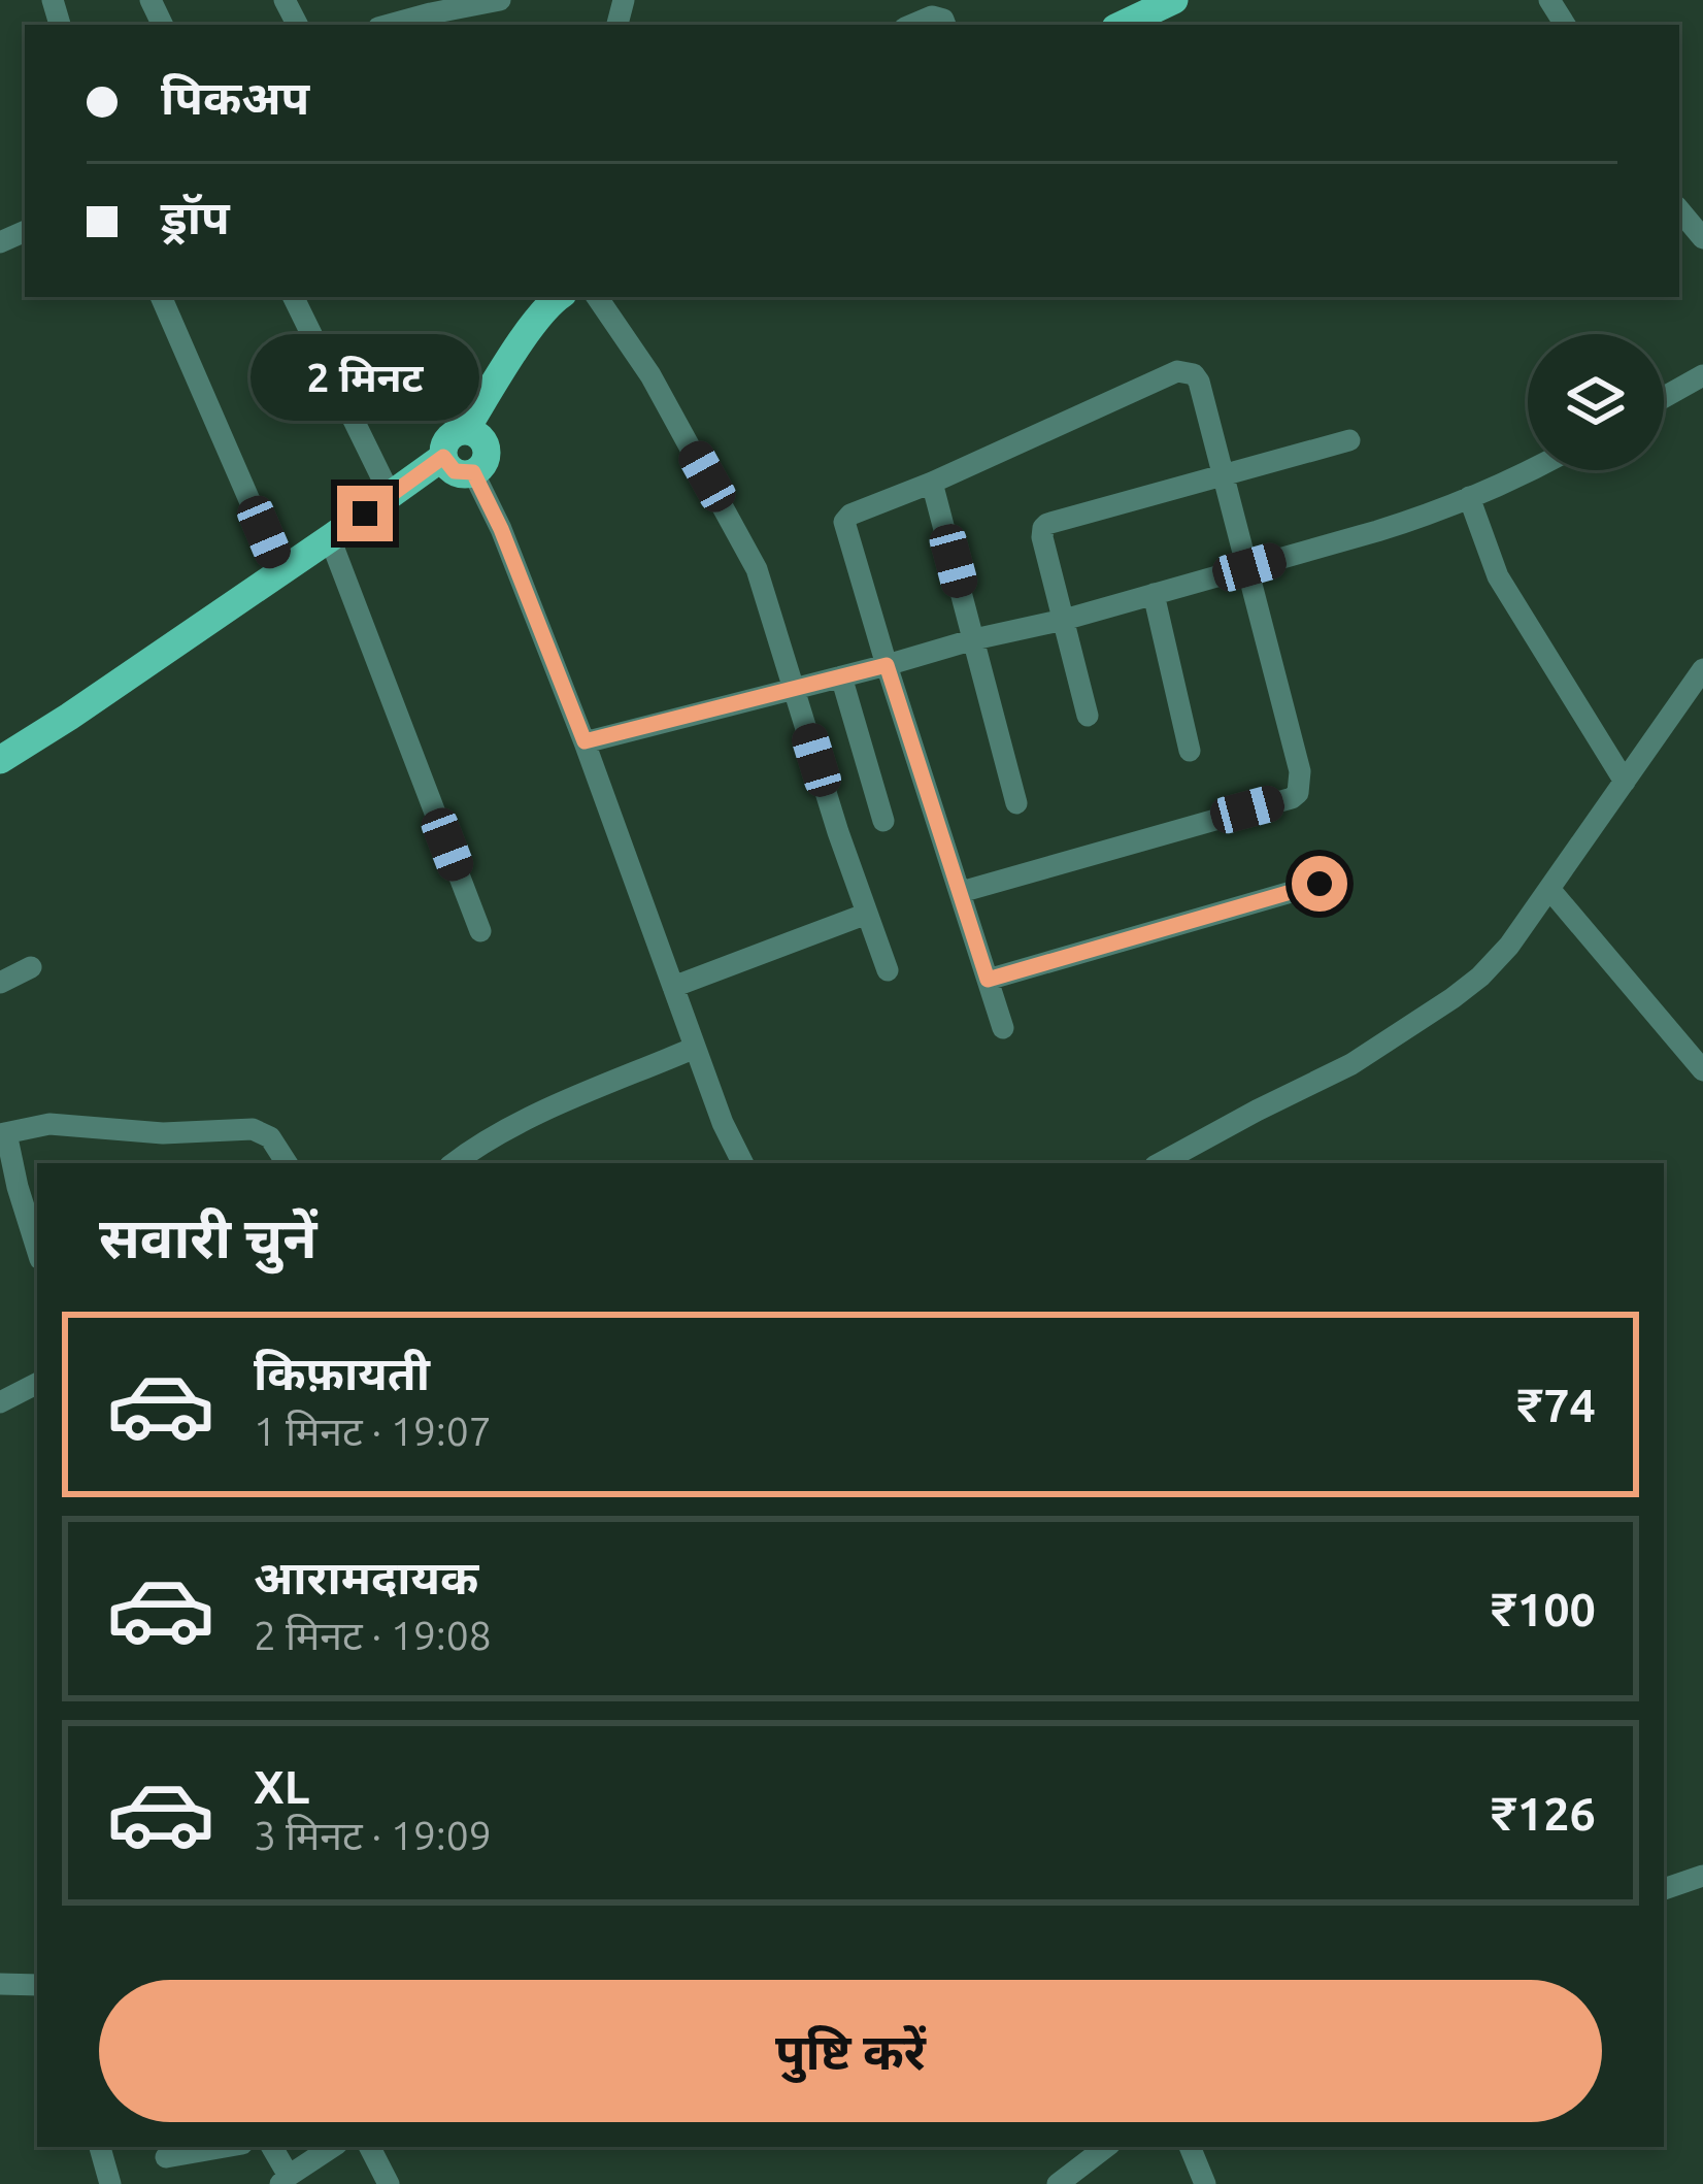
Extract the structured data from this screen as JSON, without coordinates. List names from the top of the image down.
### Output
{
  "page": {
    "banner": ["पिकअप", "ड्रॉप"],
    "bubble": "2 मिनट",
    "heading": "सवारी चुनें",
    "list": [
      {
        "name": "किफ़ायती",
        "note": "1 मिनट · 19:07",
        "value": "₹74"
      },
      {
        "name": "आरामदायक",
        "note": "2 मिनट · 19:08",
        "value": "₹100"
      },
      {
        "name": "XL",
        "note": "3 मिनट · 19:09",
        "value": "₹126"
      }
    ],
    "buttons": "पुष्टि करें"
  }
}
